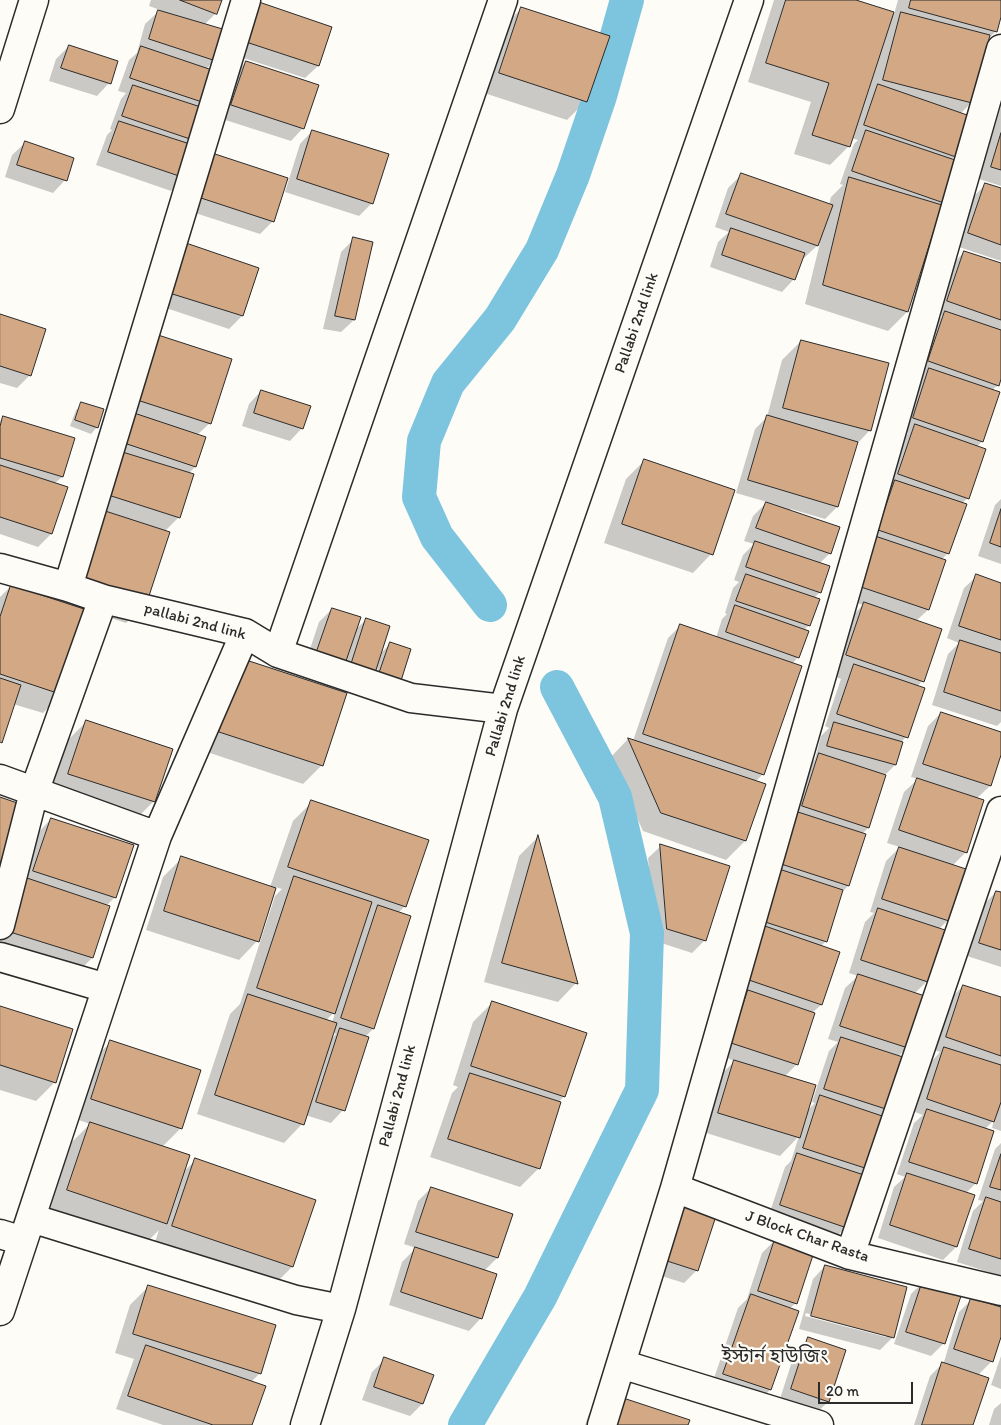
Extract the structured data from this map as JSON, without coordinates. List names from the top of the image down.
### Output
{
  "streets": {
    "street": ["Pallabi 2nd link", "pallabi 2nd link", "J Block Char Rasta"]
  },
  "crossings": [
    ["Pallabi 2nd link", "pallabi 2nd link"]
  ],
  "districts": ["ইস্টার্ন হাউজিং"],
  "scale_bar": "20 m"
}
